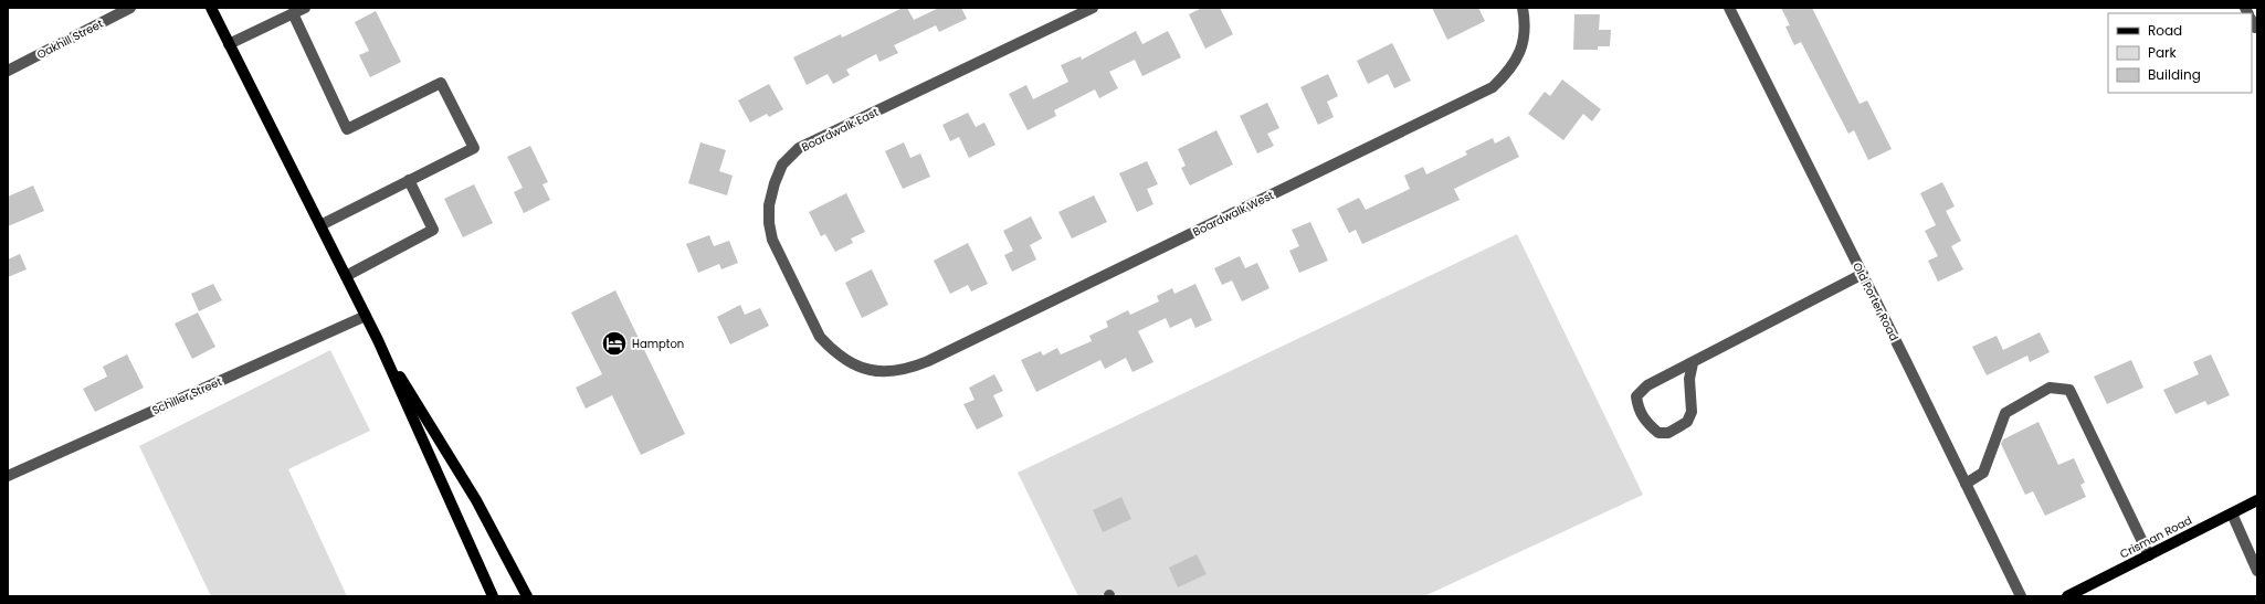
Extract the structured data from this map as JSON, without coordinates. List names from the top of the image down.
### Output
{
  "streets": {
    "main road": ["Crisman Road"],
    "street": [
      "Oakhill Street",
      "Boardwalk East",
      "Boardwalk West",
      "Old Porter Road",
      "Schiller Street"
    ]
  },
  "crossings": [
    ["Boardwalk East", "Boardwalk West"]
  ],
  "places": {
    "hotel": ["Hampton"]
  },
  "legend": ["Road", "Park", "Building"]
}
